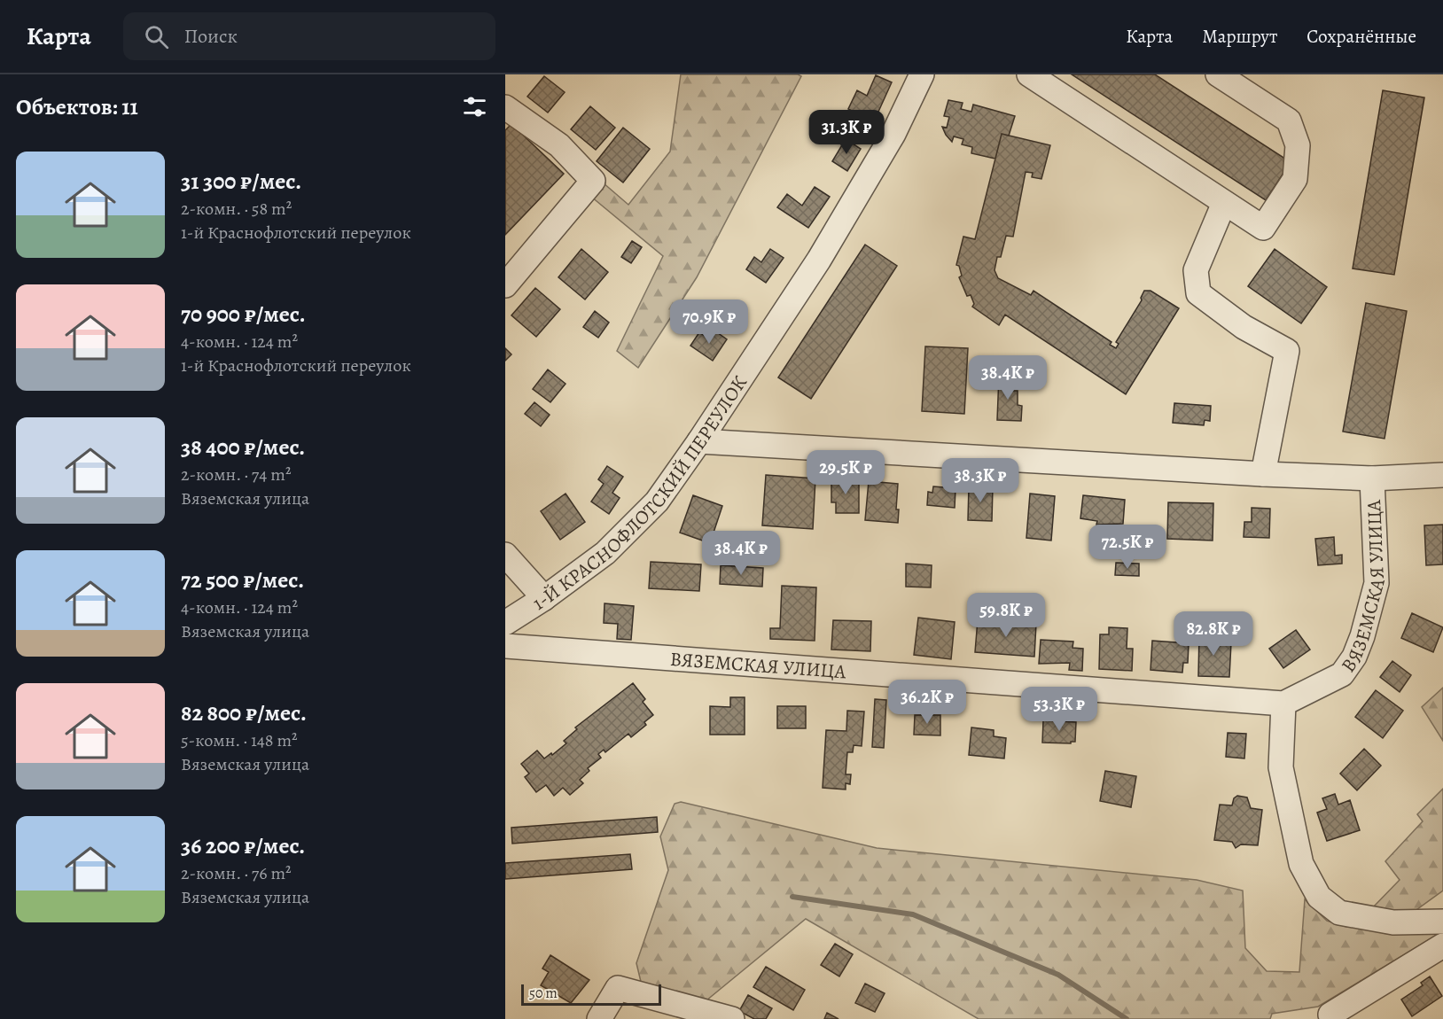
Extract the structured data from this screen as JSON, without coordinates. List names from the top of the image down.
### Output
{
  "streets": {
    "street": ["1-Й КРАСНОФЛОТСКИЙ ПЕРЕУЛОК", "ВЯЗЕМСКАЯ УЛИЦА"]
  },
  "crossings": [
    ["1-Й КРАСНОФЛОТСКИЙ ПЕРЕУЛОК", "ВЯЗЕМСКАЯ УЛИЦА"]
  ],
  "scale_bar": "50 m",
  "page": {
    "header": "Карта",
    "search": "Поиск",
    "nav": ["Карта", "Маршрут", "Сохранённые"],
    "heading": "Объектов: 11",
    "price": [
      "31.3K ₽",
      "70.9K ₽",
      "38.4K ₽",
      "29.5K ₽",
      "38.3K ₽",
      "72.5K ₽",
      "38.4K ₽",
      "59.8K ₽",
      "82.8K ₽",
      "36.2K ₽",
      "53.3K ₽"
    ],
    "list": [
      {
        "name": "31 300 ₽/мес.",
        "note": "2-комн. · 58 m² · 1-й Краснофлотский переулок"
      },
      {
        "name": "70 900 ₽/мес.",
        "note": "4-комн. · 124 m² · 1-й Краснофлотский переулок"
      },
      {
        "name": "38 400 ₽/мес.",
        "note": "2-комн. · 74 m² · Вяземская улица"
      },
      {
        "name": "72 500 ₽/мес.",
        "note": "4-комн. · 124 m² · Вяземская улица"
      },
      {
        "name": "82 800 ₽/мес.",
        "note": "5-комн. · 148 m² · Вяземская улица"
      },
      {
        "name": "36 200 ₽/мес.",
        "note": "2-комн. · 76 m² · Вяземская улица"
      }
    ],
    "scale": "50 m"
  }
}
